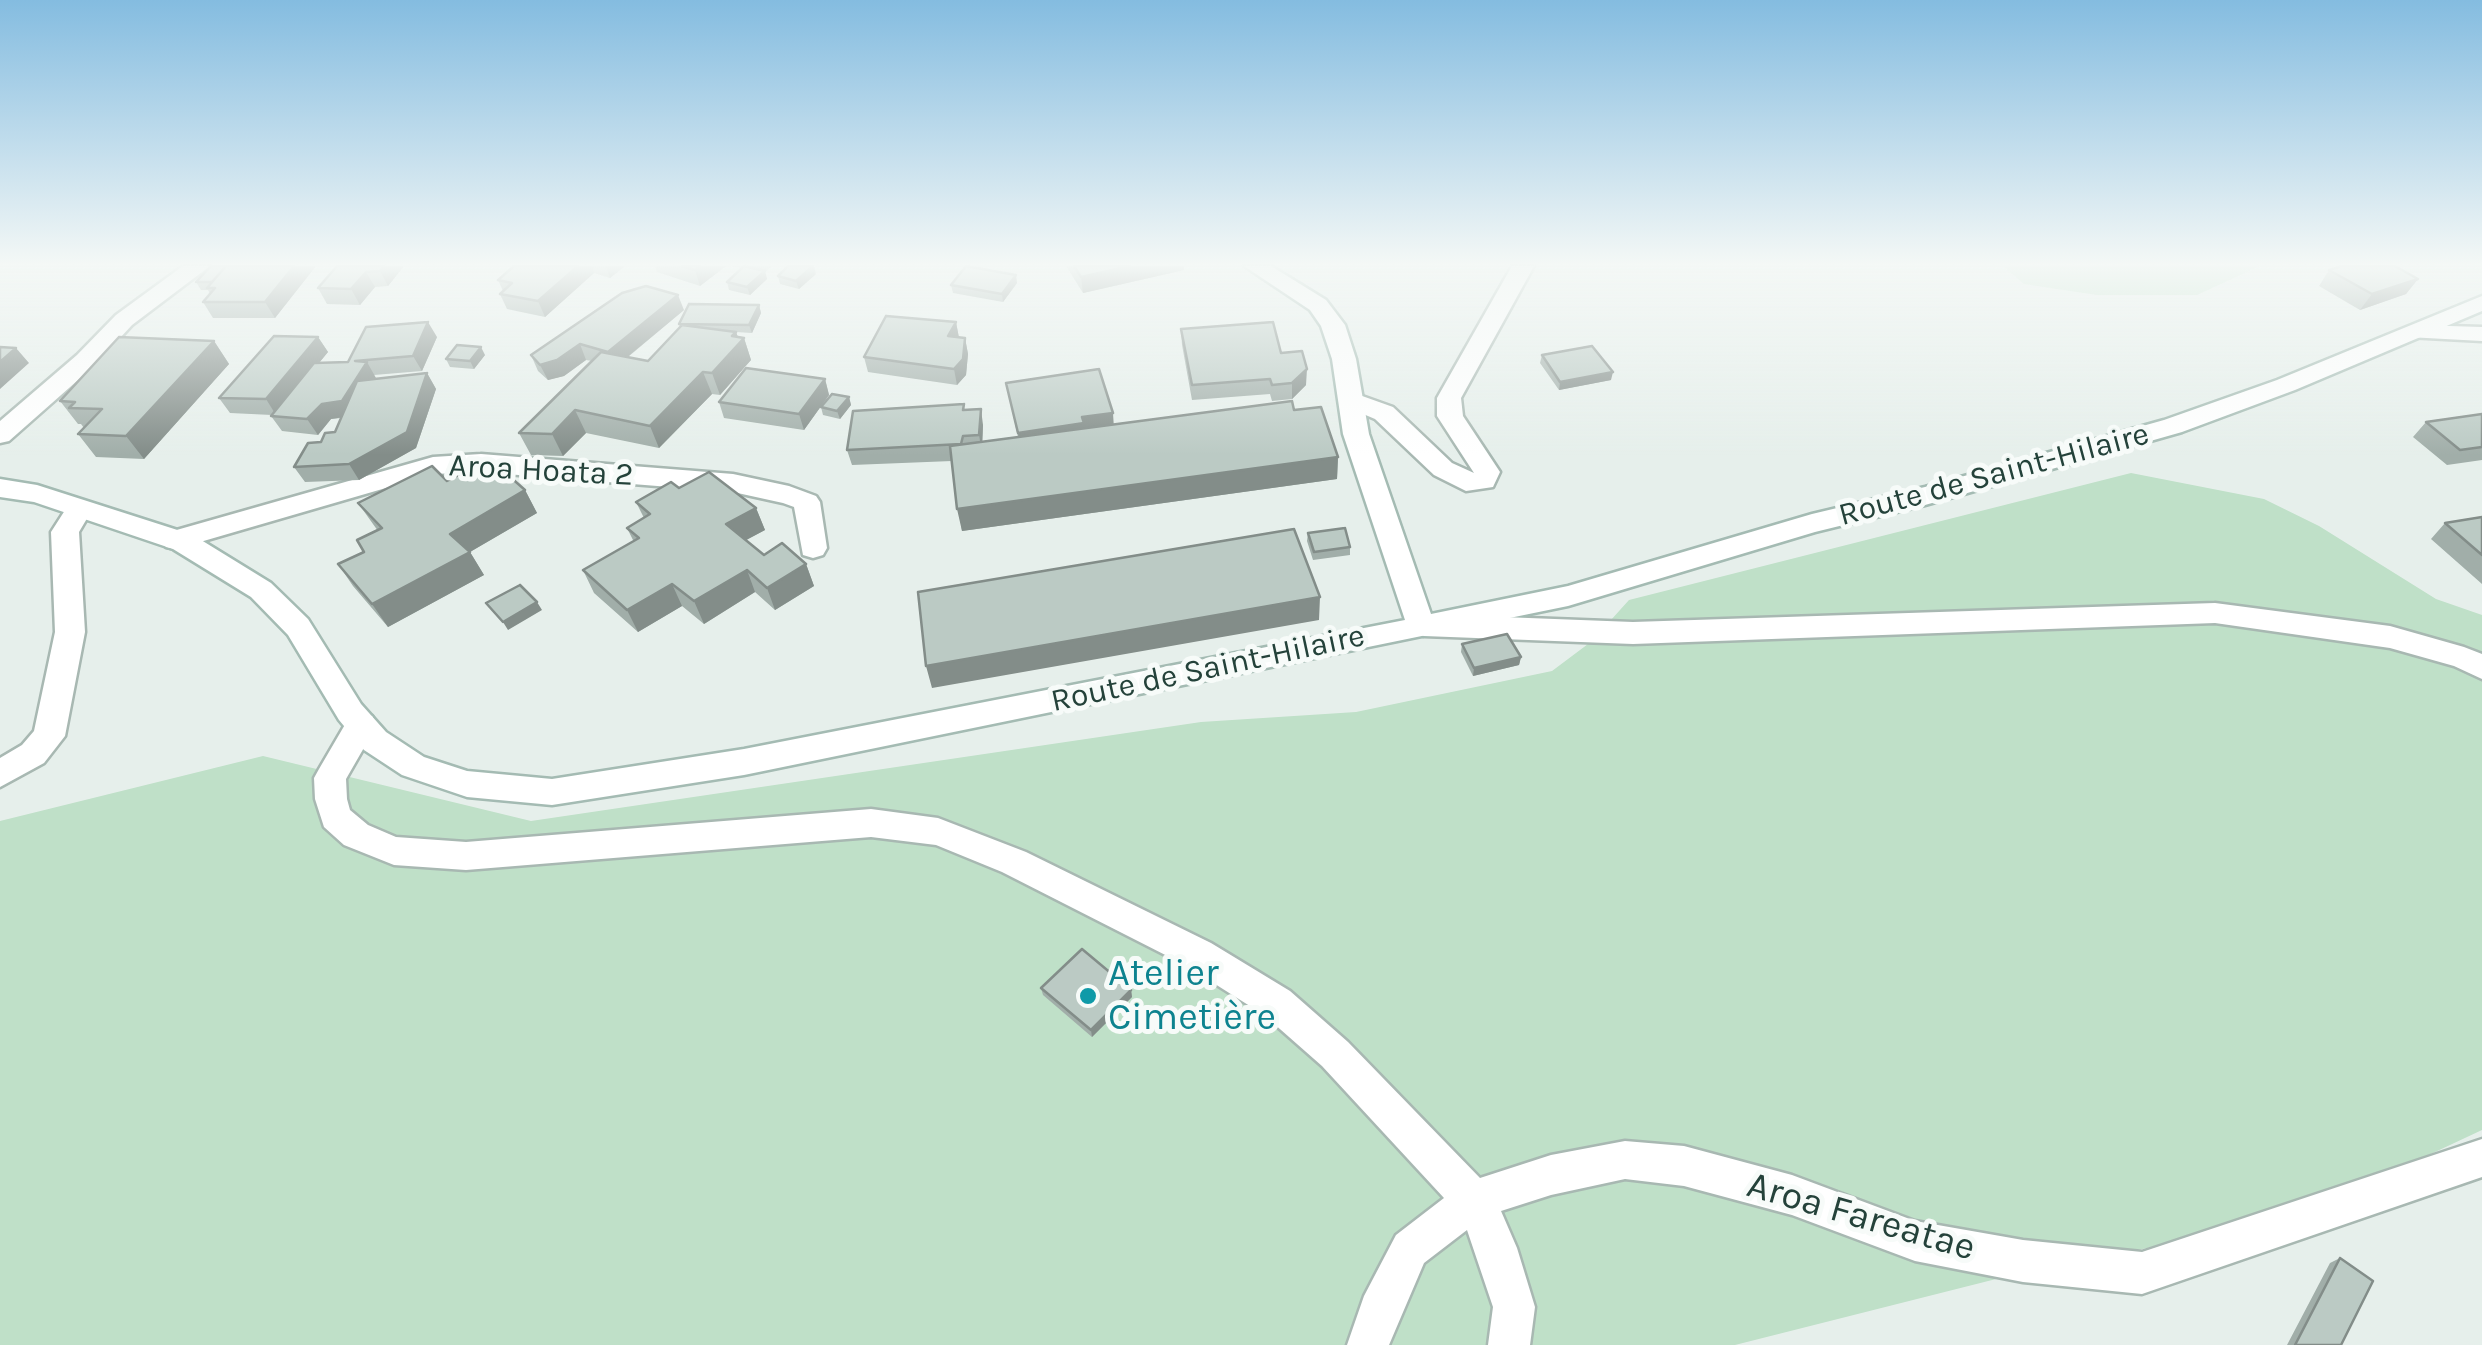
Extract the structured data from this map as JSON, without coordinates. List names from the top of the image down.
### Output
{
  "streets": {
    "street": ["Aroa Hoata 2", "Route de Saint-Hilaire", "Aroa Fareatae"]
  },
  "crossings": [
    ["Aroa Hoata 2", "Route de Saint-Hilaire"]
  ],
  "places": ["Atelier Cimetière"]
}
